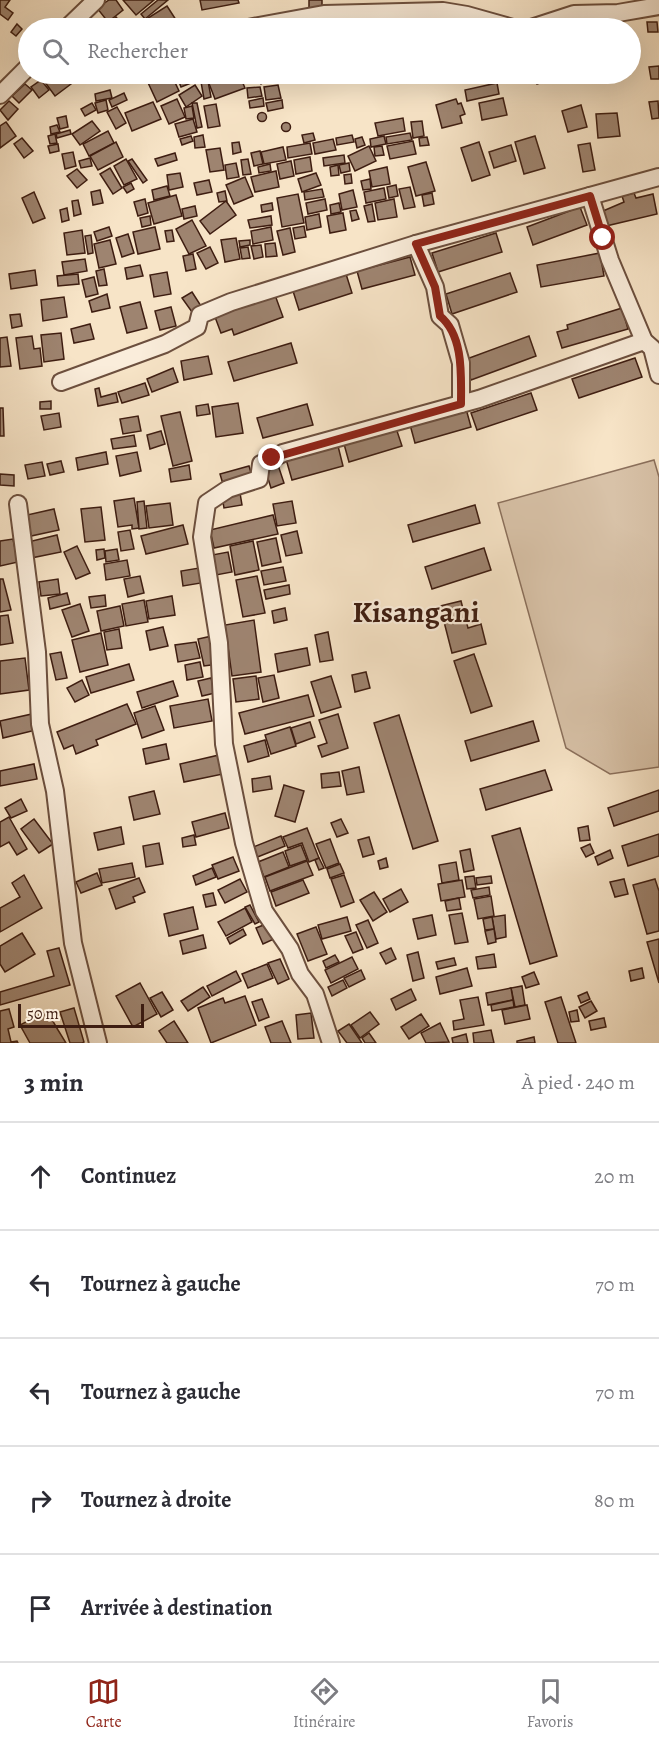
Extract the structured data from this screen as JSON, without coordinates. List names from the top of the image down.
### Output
{
  "districts": ["Kisangani"],
  "scale_bar": "50 m",
  "page": {
    "search": "Rechercher",
    "scale": "50 m",
    "heading": ["3 min", "À pied · 240 m"],
    "list": [
      ["Continuez", "20 m"],
      ["Tournez à gauche", "70 m"],
      ["Tournez à gauche", "70 m"],
      ["Tournez à droite", "80 m"],
      "Arrivée à destination"
    ],
    "nav": ["Carte", "Itinéraire", "Favoris"]
  }
}
